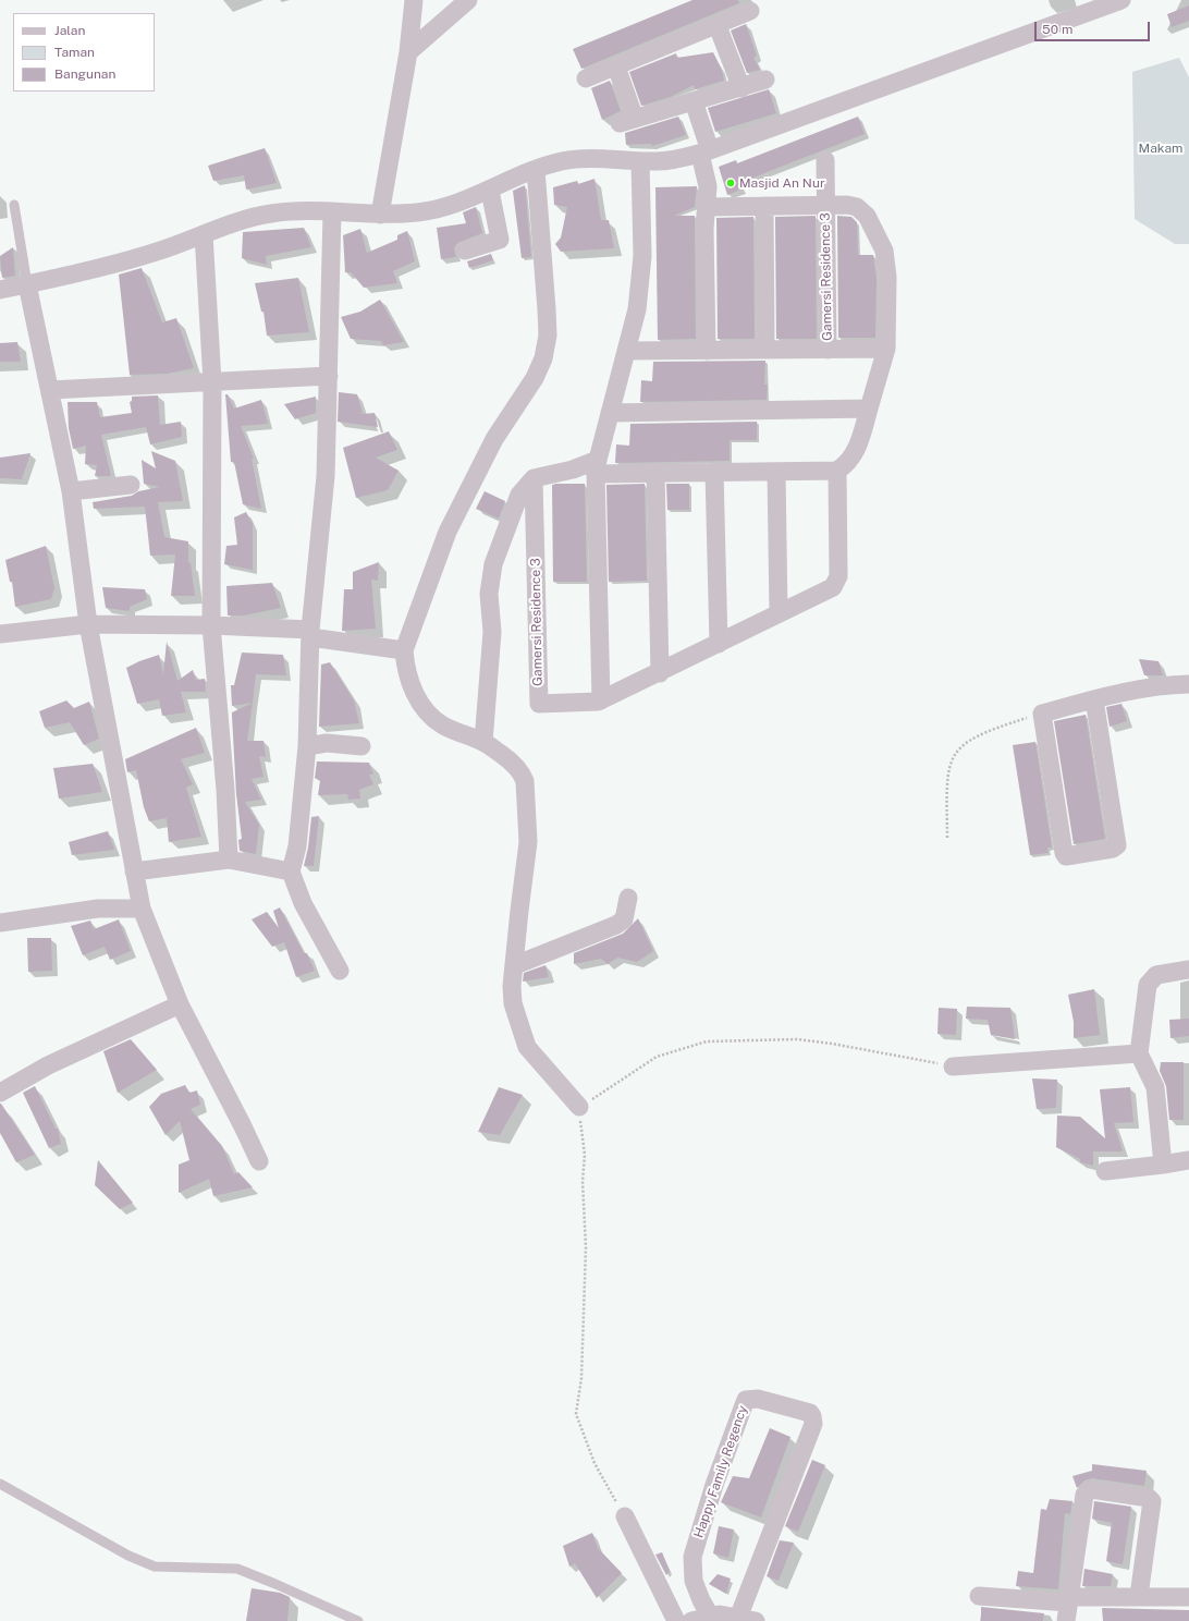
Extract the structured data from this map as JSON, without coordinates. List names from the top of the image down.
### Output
{
  "streets": {
    "street": ["Gamersi Residence 3", "Happy Family Regency"]
  },
  "parks": ["Makam"],
  "places": ["Masjid An Nur"],
  "legend": ["Jalan", "Taman", "Bangunan"],
  "scale_bar": "50 m"
}
